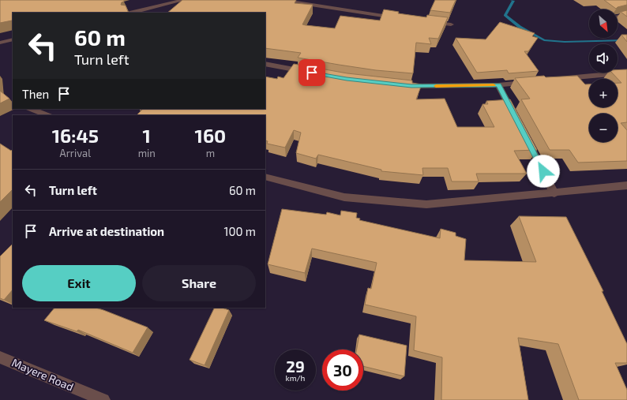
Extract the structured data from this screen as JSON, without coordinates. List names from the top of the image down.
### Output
{
  "streets": {
    "street": ["Mayere Road"]
  },
  "north": "bottom right",
  "page": {
    "map_buttons": ["+", "−"],
    "turn": ["60 m", "Turn left"],
    "then": "Then",
    "eta": [
      "16:45",
      "Arrival",
      "1",
      "min",
      "160",
      "m"
    ],
    "list": [
      {
        "name": "Turn left",
        "value": "60 m"
      },
      {
        "name": "Arrive at destination",
        "value": "100 m"
      }
    ],
    "buttons": ["Exit", "Share"],
    "speed": "29 km/h",
    "limit": "30"
  }
}
